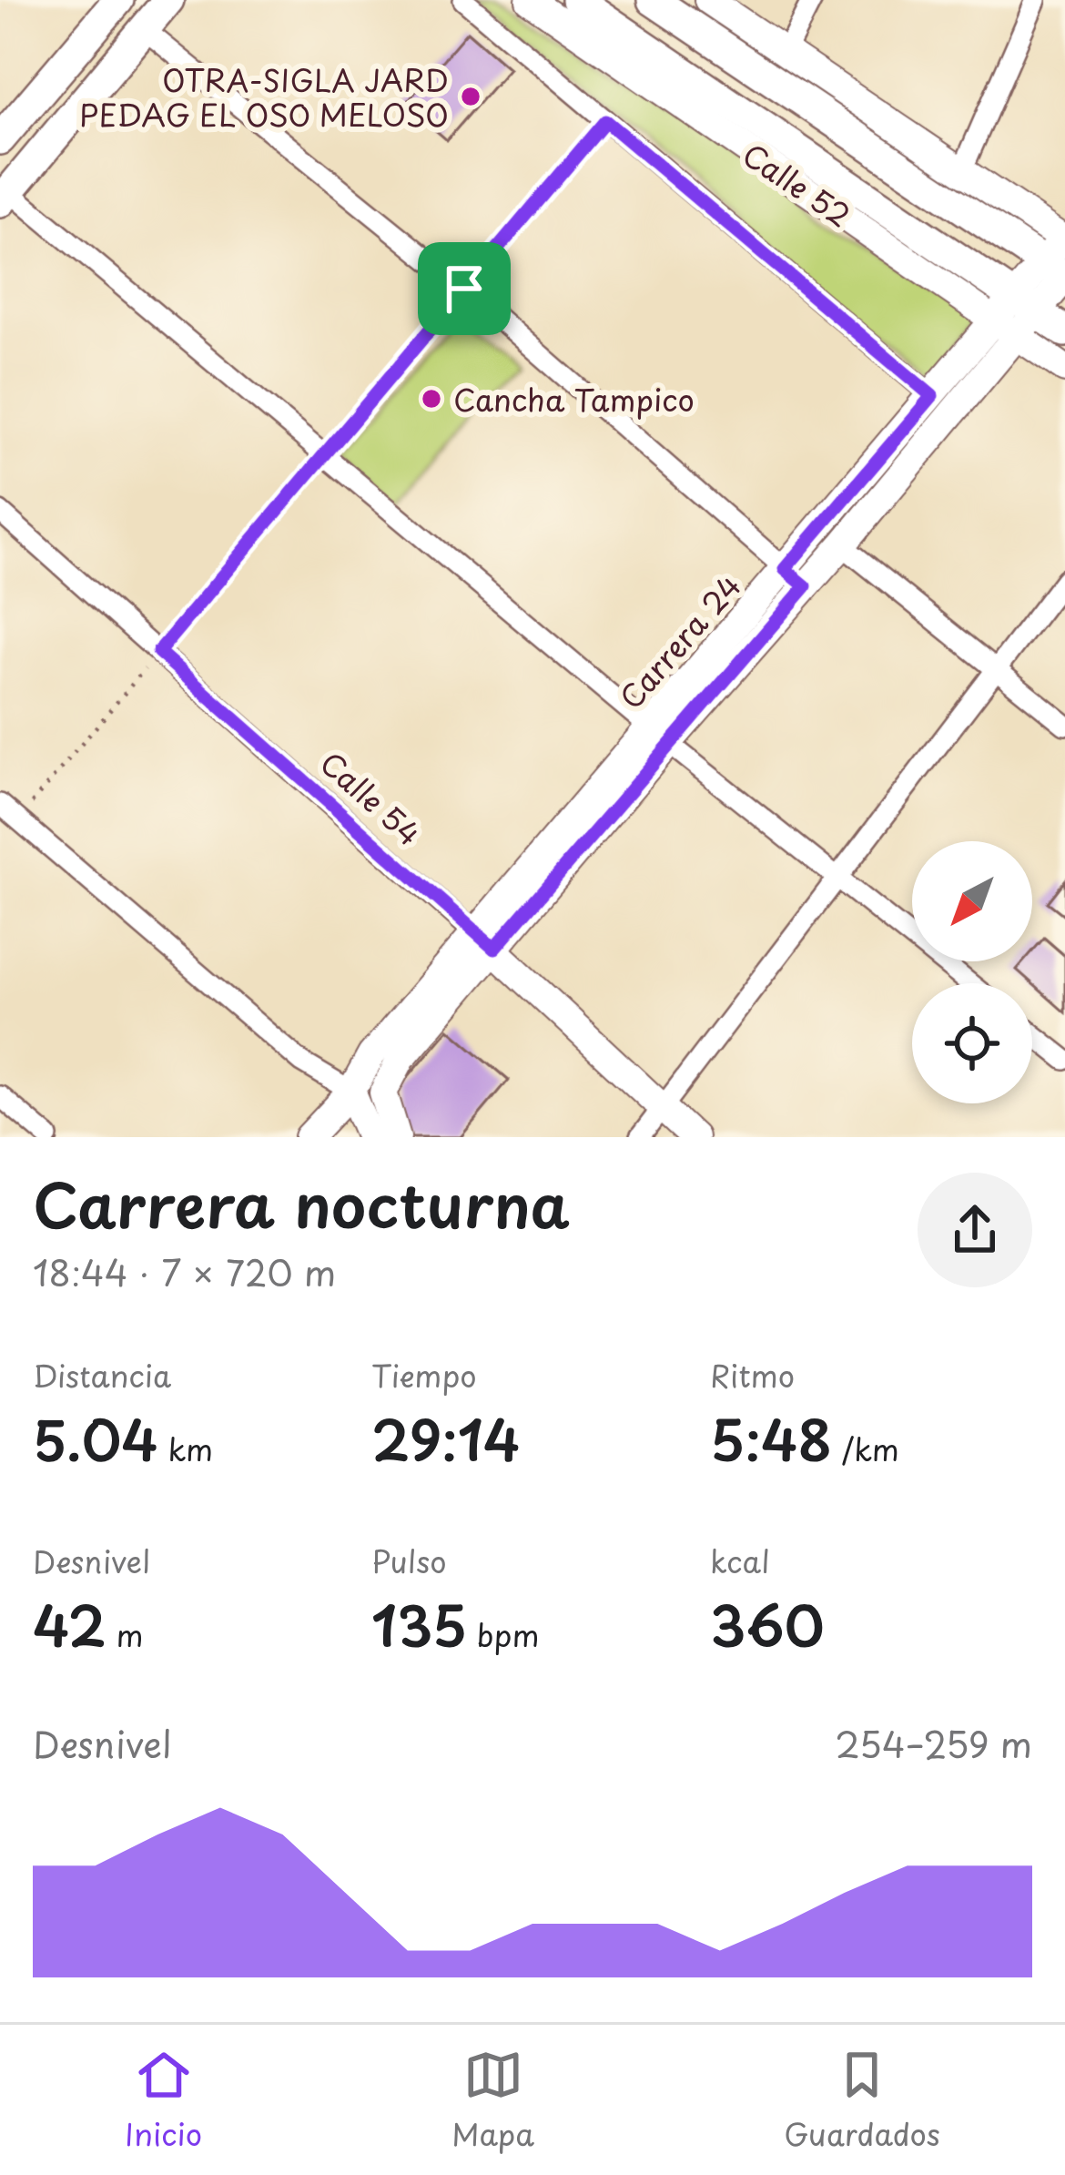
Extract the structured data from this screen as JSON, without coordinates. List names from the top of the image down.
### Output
{
  "streets": {
    "main road": ["Calle 52"],
    "street": ["Carrera 24", "Calle 54"]
  },
  "crossings": [
    ["Calle 52", "Carrera 24"],
    ["Carrera 24", "Calle 54"]
  ],
  "places": ["OTRA-SIGLA JARD PEDAG EL OSO MELOSO", "Cancha Tampico"],
  "north": "bottom left",
  "page": {
    "heading": ["Carrera nocturna", "18:44 · 7 × 720 m"],
    "stats": [
      ["Distancia", "5.04 km"],
      ["Tiempo", "29:14"],
      ["Ritmo", "5:48 /km"],
      ["Desnivel", "42 m"],
      ["Pulso", "135 bpm"],
      ["kcal", "360"]
    ],
    "chart": ["Desnivel", "254–259 m"],
    "tabs": ["Inicio", "Mapa", "Guardados"]
  }
}
